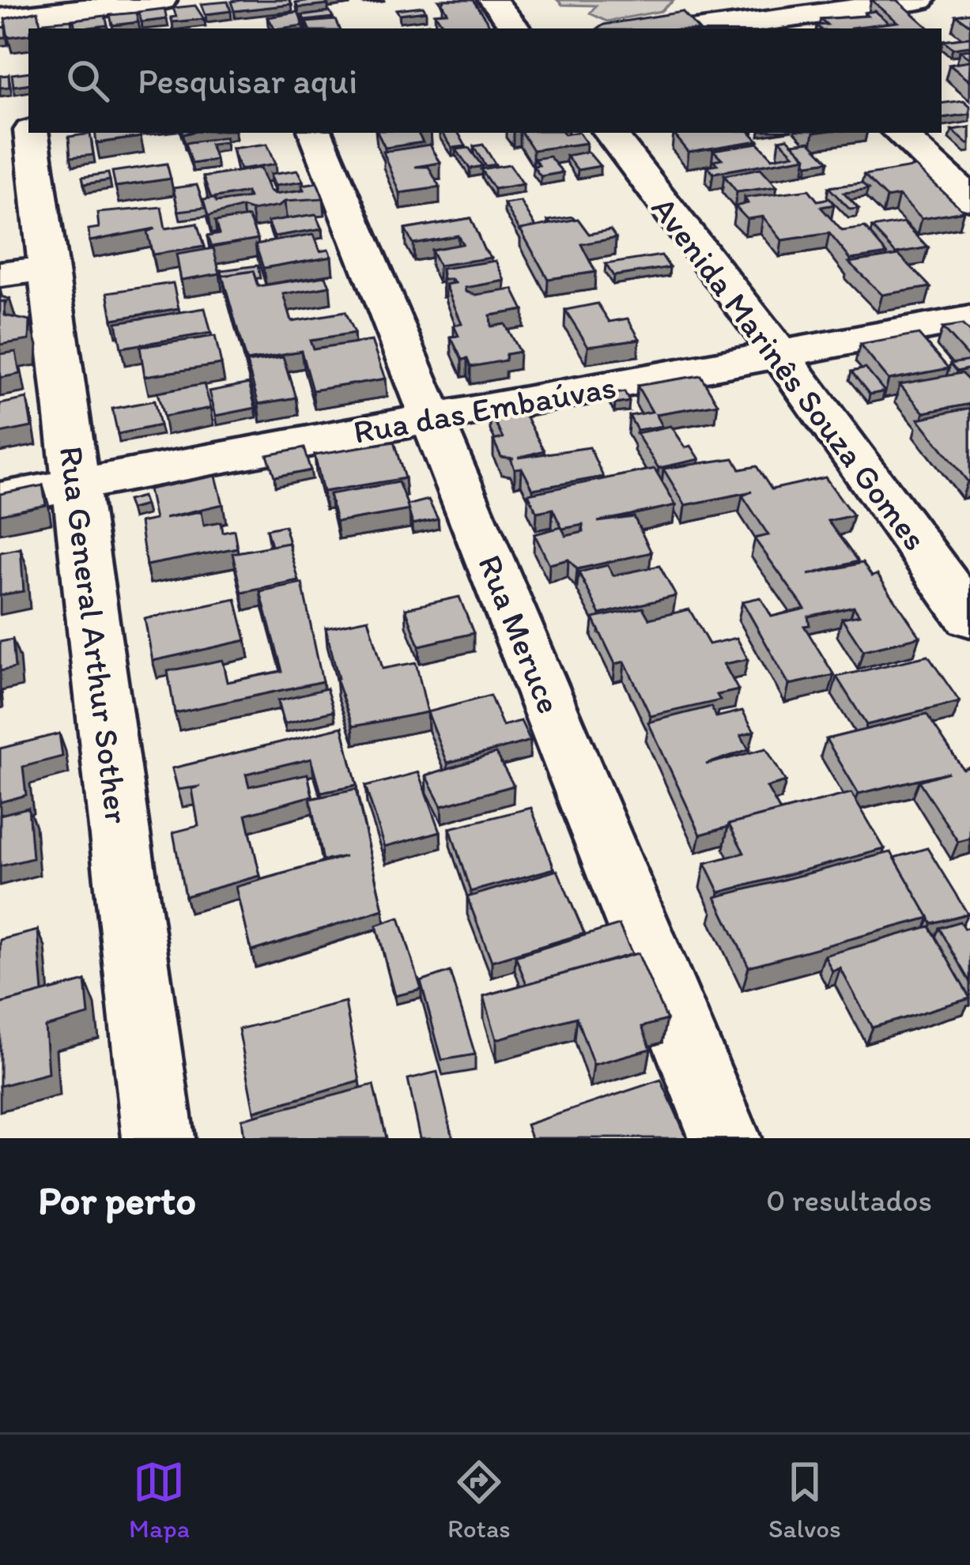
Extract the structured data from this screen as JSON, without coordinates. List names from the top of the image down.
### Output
{
  "streets": {
    "street": [
      "Avenida Marinês Souza Gomes",
      "Rua das Embaúvas",
      "Rua Meruce",
      "Rua General Arthur Sother"
    ]
  },
  "crossings": [
    ["Avenida Marinês Souza Gomes", "Rua das Embaúvas"],
    ["Rua das Embaúvas", "Rua Meruce"],
    ["Rua das Embaúvas", "Rua General Arthur Sother"]
  ],
  "page": {
    "search": "Pesquisar aqui",
    "heading": ["Por perto", "0 resultados"],
    "nav": ["Mapa", "Rotas", "Salvos"]
  }
}
